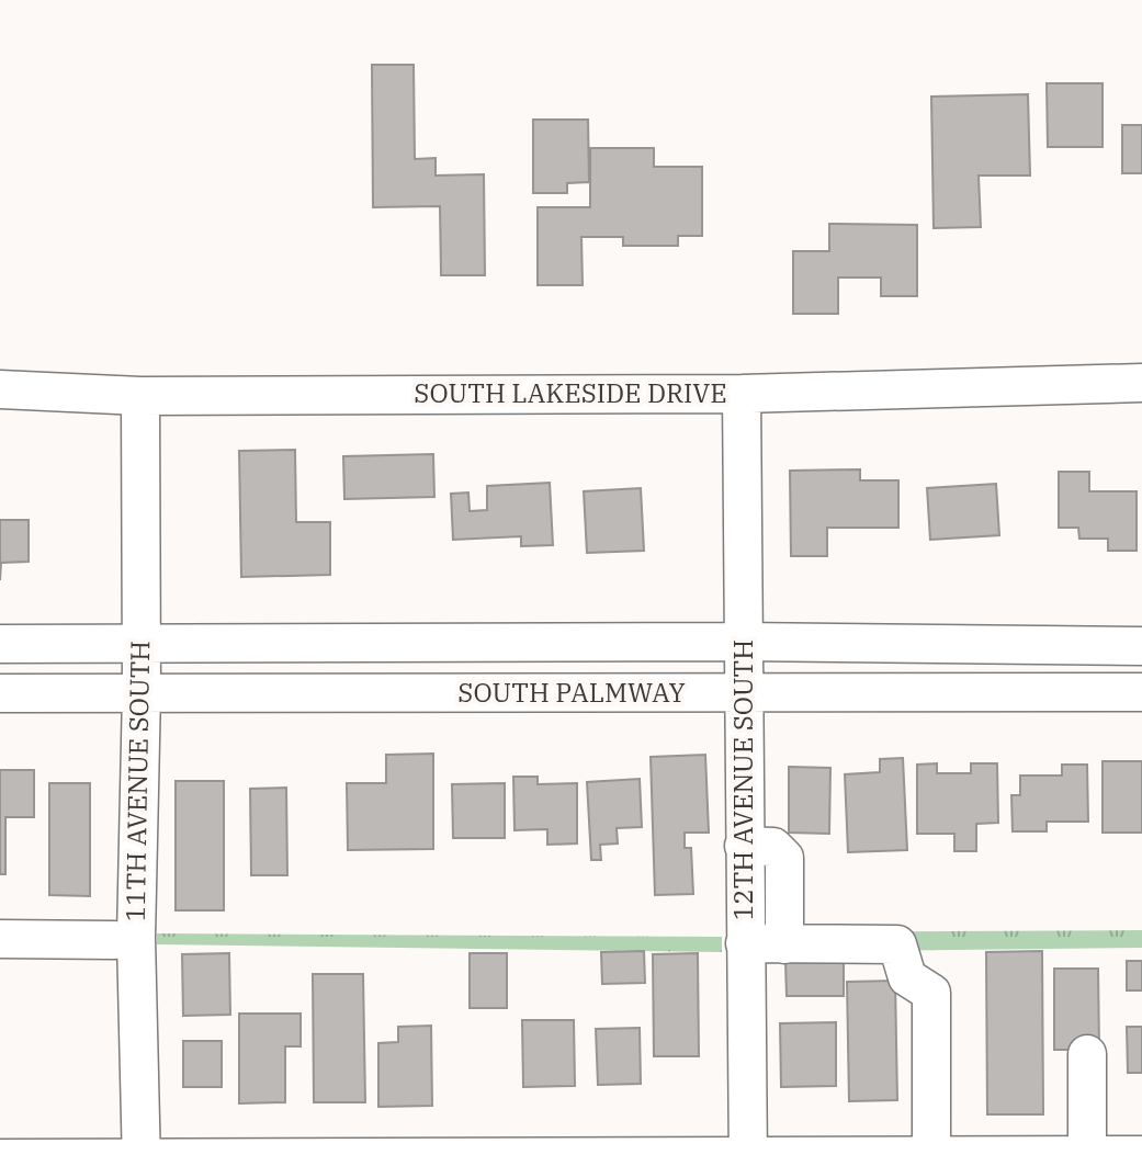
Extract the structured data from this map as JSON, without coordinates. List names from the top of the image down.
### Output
{
  "streets": {
    "street": [
      "SOUTH LAKESIDE DRIVE",
      "SOUTH PALMWAY",
      "12TH AVENUE SOUTH",
      "11TH AVENUE SOUTH"
    ]
  },
  "crossings": [
    ["SOUTH LAKESIDE DRIVE", "12TH AVENUE SOUTH"],
    ["SOUTH LAKESIDE DRIVE", "11TH AVENUE SOUTH"],
    ["SOUTH PALMWAY", "12TH AVENUE SOUTH"],
    ["SOUTH PALMWAY", "11TH AVENUE SOUTH"]
  ]
}
